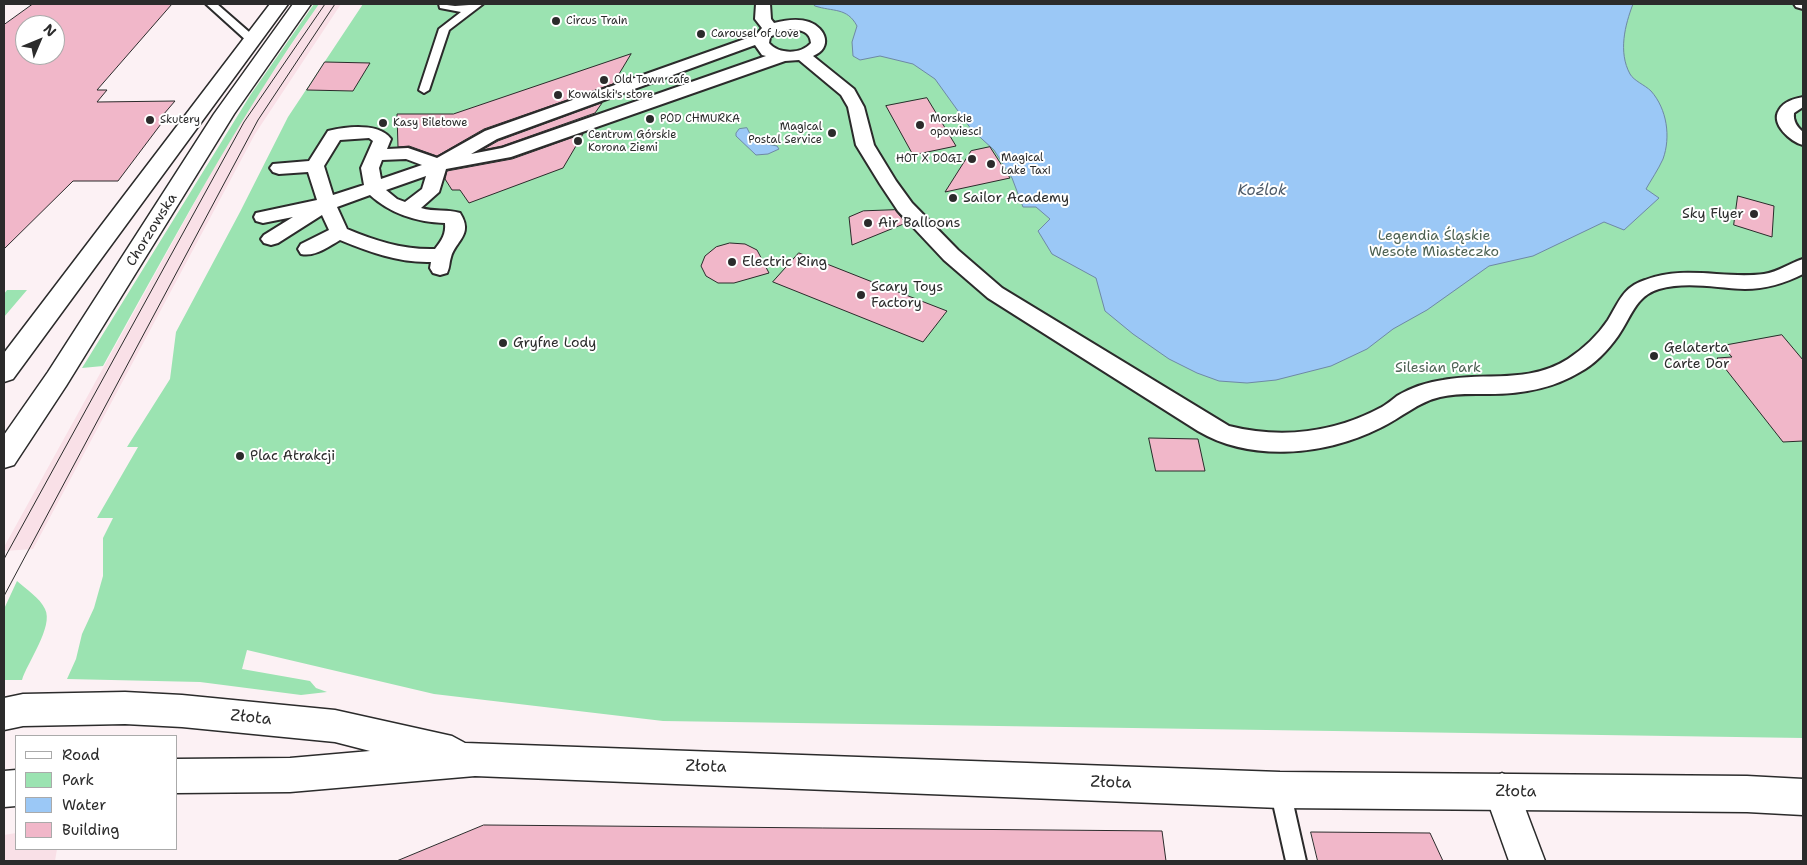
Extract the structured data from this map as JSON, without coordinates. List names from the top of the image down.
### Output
{
  "streets": {
    "street": ["Chorzowska", "Złota"]
  },
  "water": ["Koźlok"],
  "parks": ["Legendia Śląskie Wesołe Miasteczko", "Silesian Park"],
  "places": [
    "Circus Train",
    "Carousel of Love",
    "Old Town cafe",
    "Kowalski's store",
    "POD CHMURKA",
    "Skutery",
    "Kasy Biletowe",
    "Morskie opowiesci",
    "Magical Postal Service",
    "Centrum Górskie Korona Ziemi",
    "HOT X DOGI",
    "Magical Lake Taxi",
    "Sailor Academy",
    "Sky Flyer",
    "Air Balloons",
    "Electric Ring",
    "Scary Toys Factory",
    "Gryfne Lody",
    "Gelaterta Carte Dor",
    "Plac Atrakcji"
  ],
  "legend": [
    "Road",
    "Park",
    "Water",
    "Building"
  ],
  "north": "top right"
}
